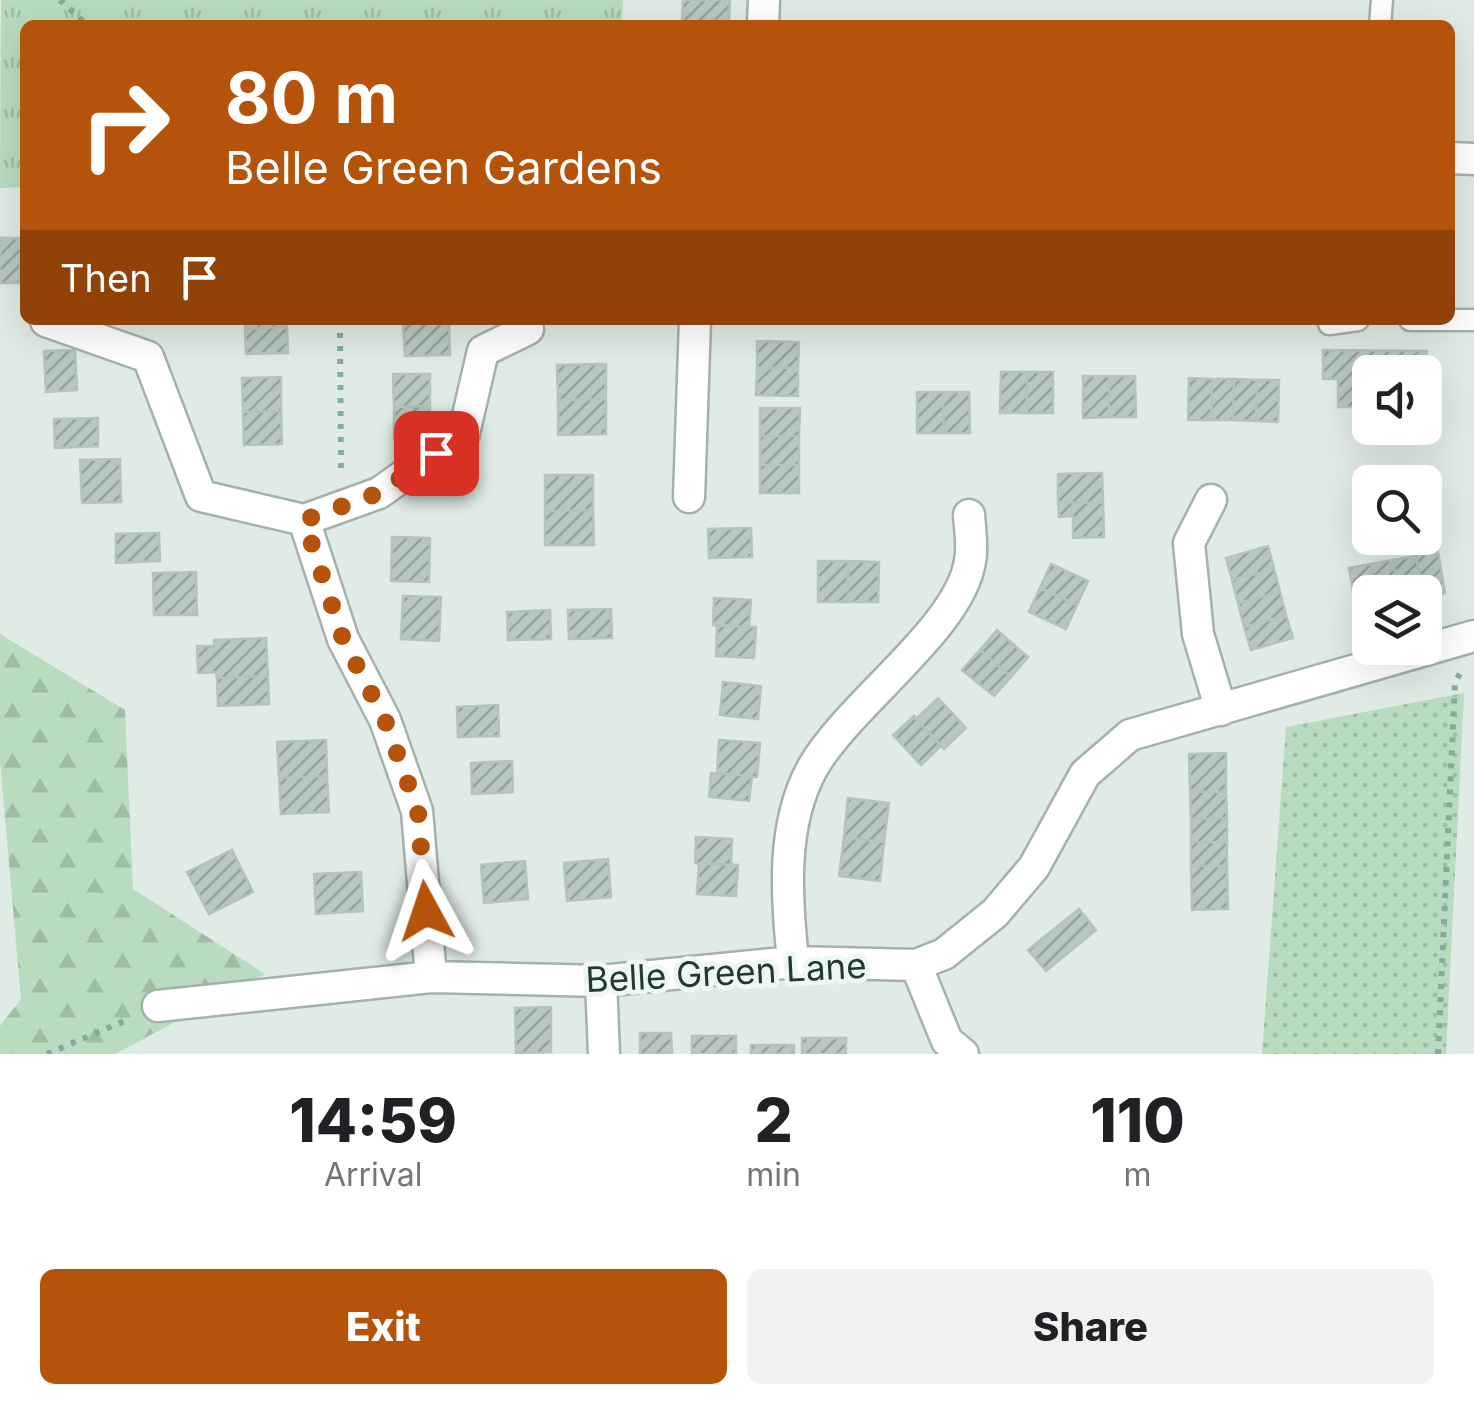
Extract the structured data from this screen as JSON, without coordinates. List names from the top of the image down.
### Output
{
  "streets": {
    "street": ["Belle Green Lane"]
  },
  "page": {
    "turn": ["80 m", "Belle Green Gardens"],
    "then": "Then",
    "eta": [
      "14:59",
      "Arrival",
      "2",
      "min",
      "110",
      "m"
    ],
    "buttons": ["Exit", "Share"]
  }
}
